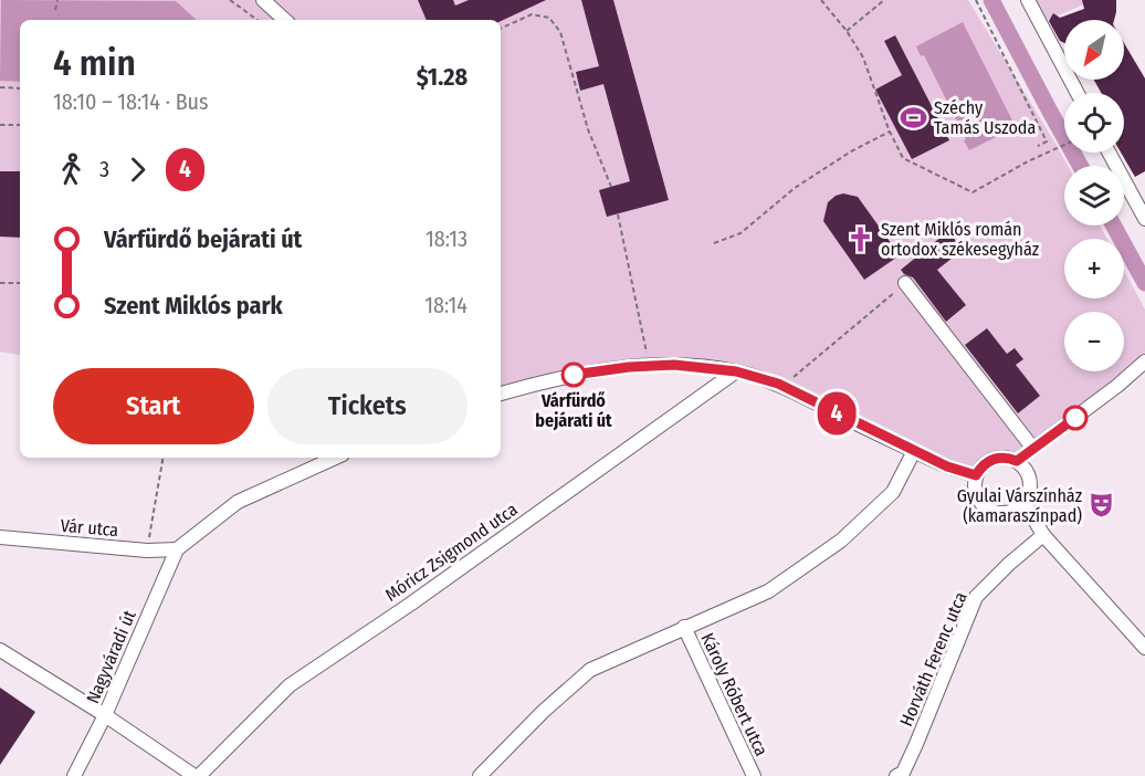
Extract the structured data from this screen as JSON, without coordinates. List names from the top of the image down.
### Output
{
  "streets": {
    "street": [
      "Vár utca",
      "Móricz Zsigmond utca",
      "Nagyváradi út",
      "Horváth Ferenc utca",
      "Károly Róbert utca"
    ]
  },
  "crossings": [
    ["Vár utca", "Nagyváradi út"]
  ],
  "places": {
    "sports": ["Széchy Tamás Uszoda"],
    "church": ["Szent Miklós román ortodox székesegyház"],
    "other": ["Várfürdő bejárati út"],
    "theatre": ["Gyulai Várszínház (kamaraszínpad)"]
  },
  "lines": ["bus line 4"],
  "north": "bottom left",
  "page": {
    "on_map": "4",
    "map_buttons": ["+", "−"],
    "heading": ["4 min", "18:10 – 18:14 · Bus", "$1.28"],
    "legs": ["3", "4"],
    "list": [
      {
        "name": "Várfürdő bejárati út",
        "value": "18:13"
      },
      {
        "name": "Szent Miklós park",
        "value": "18:14"
      }
    ],
    "buttons": ["Start", "Tickets"]
  }
}
